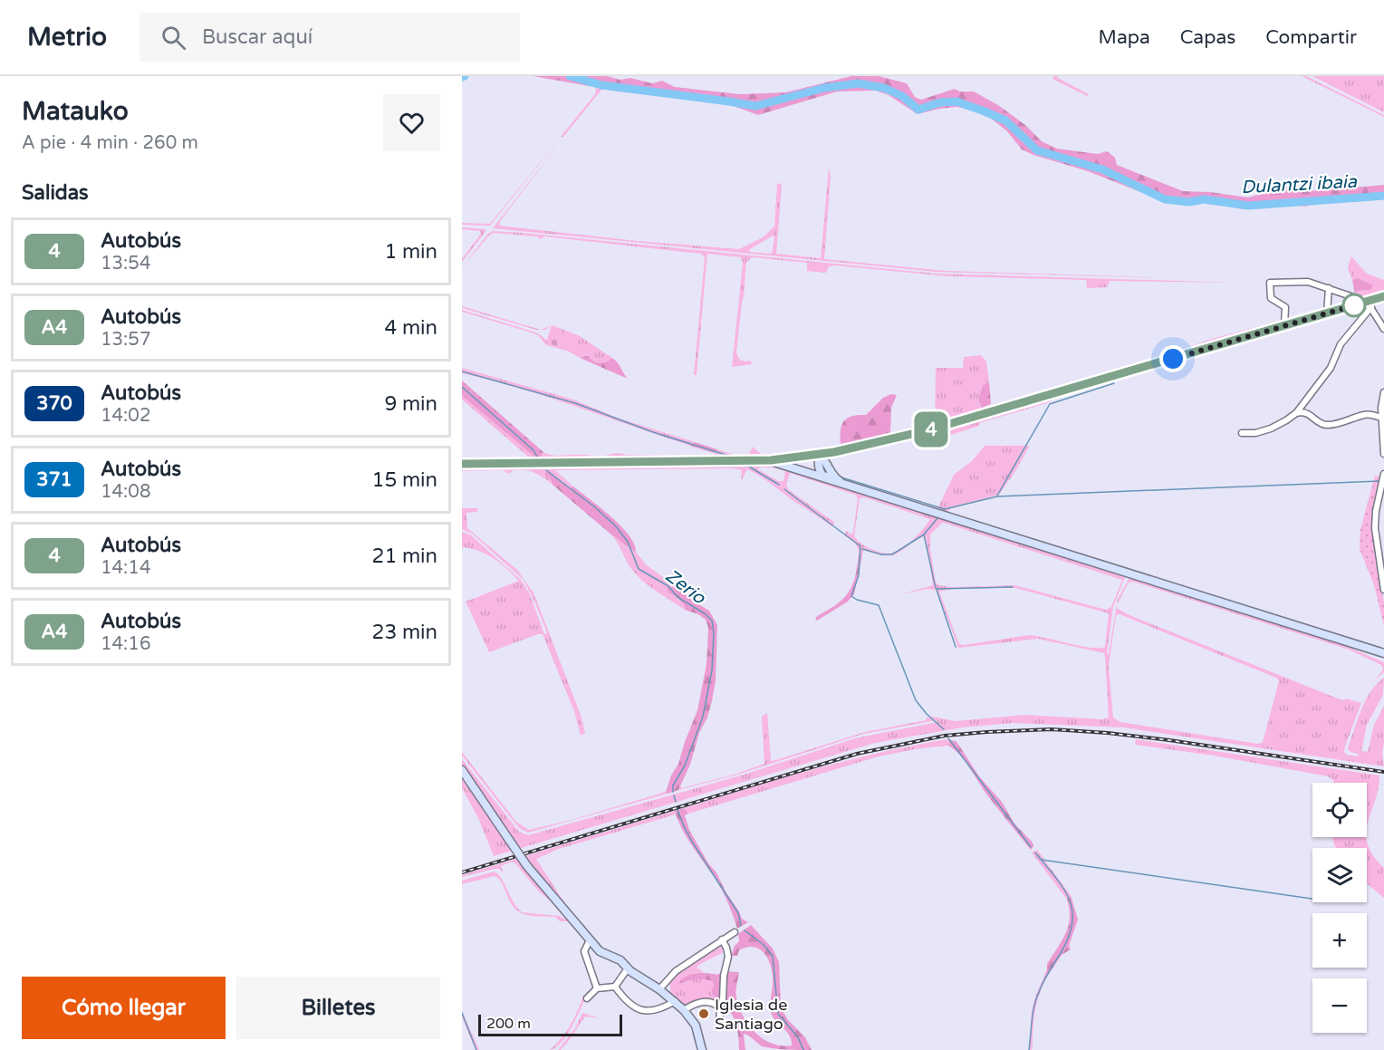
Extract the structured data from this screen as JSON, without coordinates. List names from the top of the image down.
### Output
{
  "water": ["Dulantzi ibaia", "Zerio"],
  "places": ["Iglesia de Santiago"],
  "lines": ["bus line 4"],
  "scale_bar": "200 m",
  "page": {
    "header": "Metrio",
    "search": "Buscar aquí",
    "nav": ["Mapa", "Capas", "Compartir"],
    "heading": [
      ["Matauko", "A pie · 4 min · 260 m"],
      "Salidas"
    ],
    "on_map": "4",
    "list": [
      {
        "mark": "4",
        "name": "Autobús",
        "note": "13:54",
        "value": "1 min"
      },
      {
        "mark": "A4",
        "name": "Autobús",
        "note": "13:57",
        "value": "4 min"
      },
      {
        "mark": "370",
        "name": "Autobús",
        "note": "14:02",
        "value": "9 min"
      },
      {
        "mark": "371",
        "name": "Autobús",
        "note": "14:08",
        "value": "15 min"
      },
      {
        "mark": "4",
        "name": "Autobús",
        "note": "14:14",
        "value": "21 min"
      },
      {
        "mark": "A4",
        "name": "Autobús",
        "note": "14:16",
        "value": "23 min"
      }
    ],
    "map_buttons": ["+", "−"],
    "buttons": ["Cómo llegar", "Billetes"],
    "scale": "200 m"
  }
}
